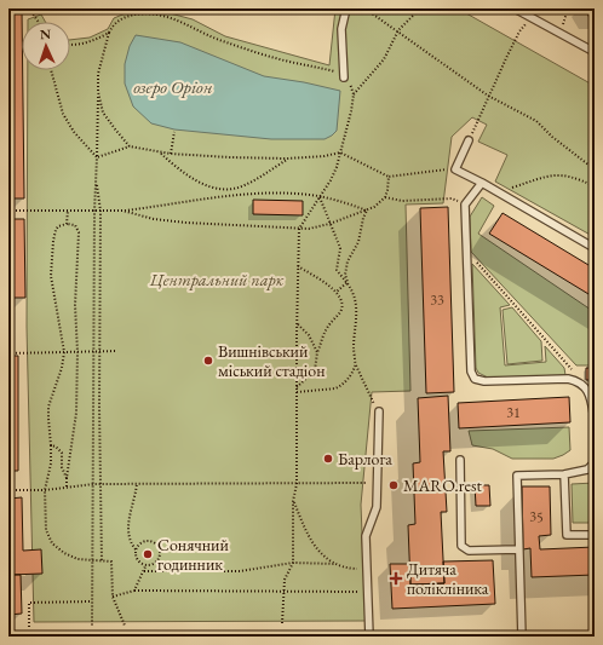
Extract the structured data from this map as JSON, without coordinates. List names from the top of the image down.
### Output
{
  "water": ["озеро Оріон"],
  "parks": ["Центральний парк"],
  "places": {
    "other": [
      "Вишнівський міський стадіон",
      "Барлога",
      "MARO.rest",
      "Сонячний годинник"
    ],
    "health": ["Дитяча полікліника"]
  },
  "house_numbers": ["33", "31", "35"],
  "north": "top"
}
